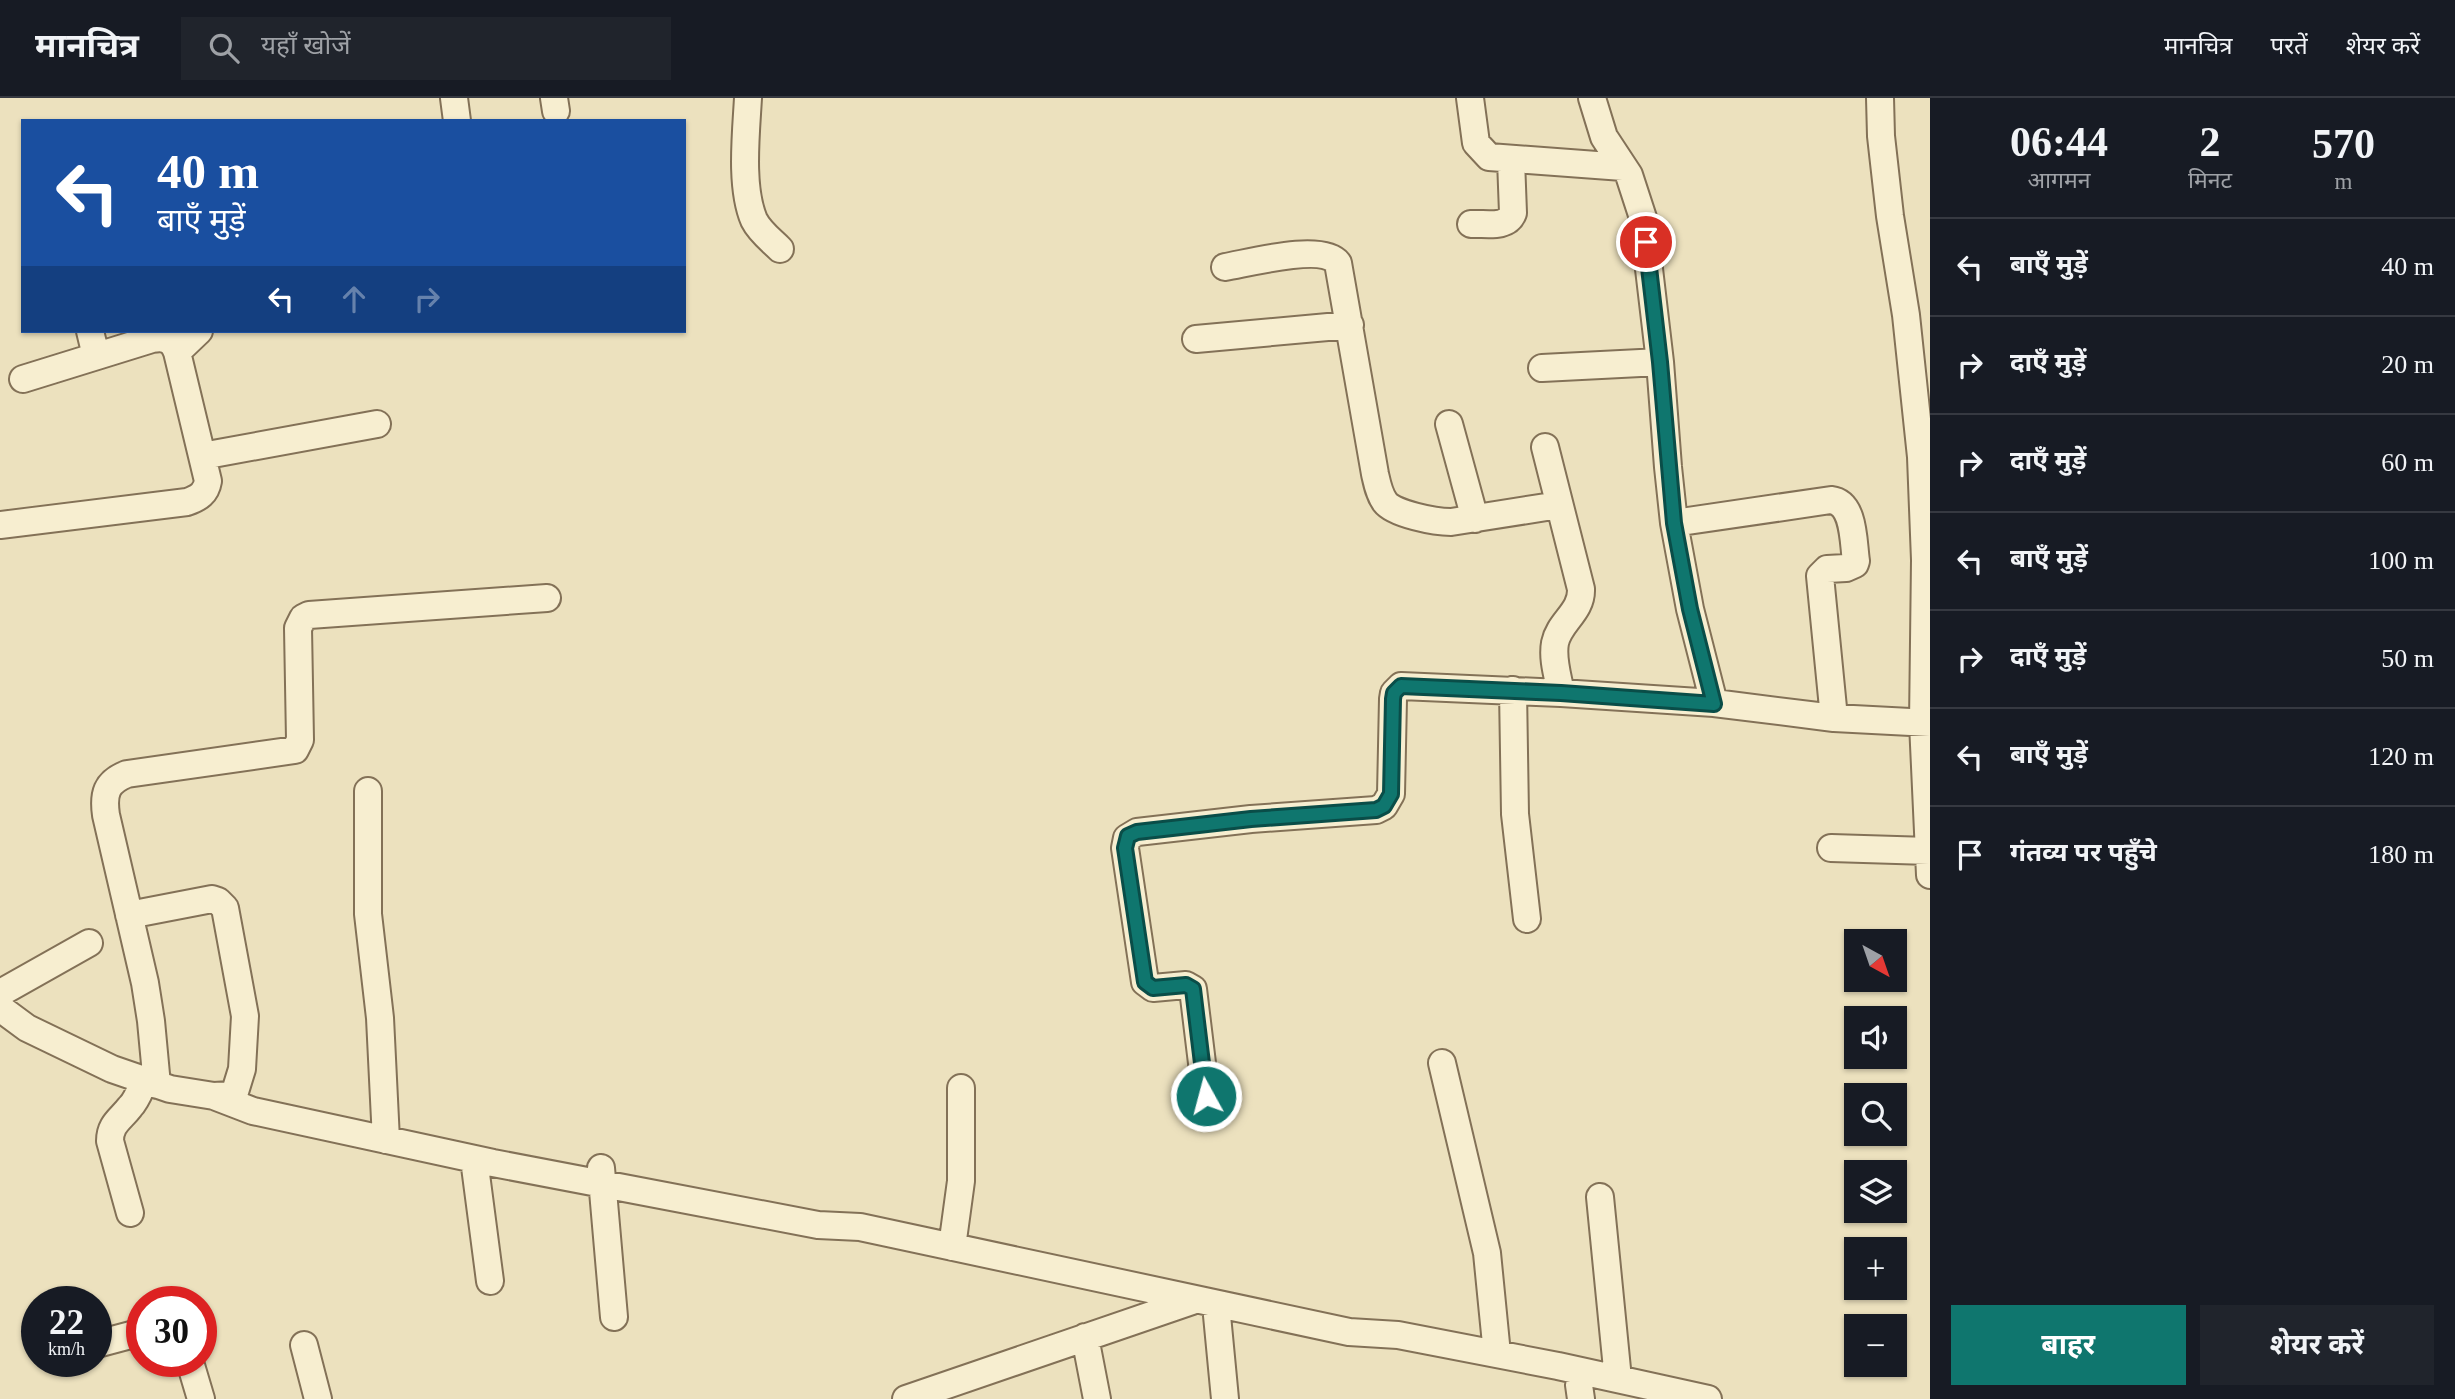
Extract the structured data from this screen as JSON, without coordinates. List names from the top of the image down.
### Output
{
  "north": "bottom right",
  "page": {
    "header": "मानचित्र",
    "search": "यहाँ खोजें",
    "nav": ["मानचित्र", "परतें", "शेयर करें"],
    "eta": [
      "06:44",
      "आगमन",
      "2",
      "मिनट",
      "570",
      "m"
    ],
    "turn": ["40 m", "बाएँ मुड़ें"],
    "list": [
      {
        "name": "बाएँ मुड़ें",
        "value": "40 m"
      },
      {
        "name": "दाएँ मुड़ें",
        "value": "20 m"
      },
      {
        "name": "दाएँ मुड़ें",
        "value": "60 m"
      },
      {
        "name": "बाएँ मुड़ें",
        "value": "100 m"
      },
      {
        "name": "दाएँ मुड़ें",
        "value": "50 m"
      },
      {
        "name": "बाएँ मुड़ें",
        "value": "120 m"
      },
      {
        "name": "गंतव्य पर पहुँचे",
        "value": "180 m"
      }
    ],
    "map_buttons": ["+", "−"],
    "speed": "22 km/h",
    "limit": "30",
    "buttons": ["बाहर", "शेयर करें"]
  }
}
